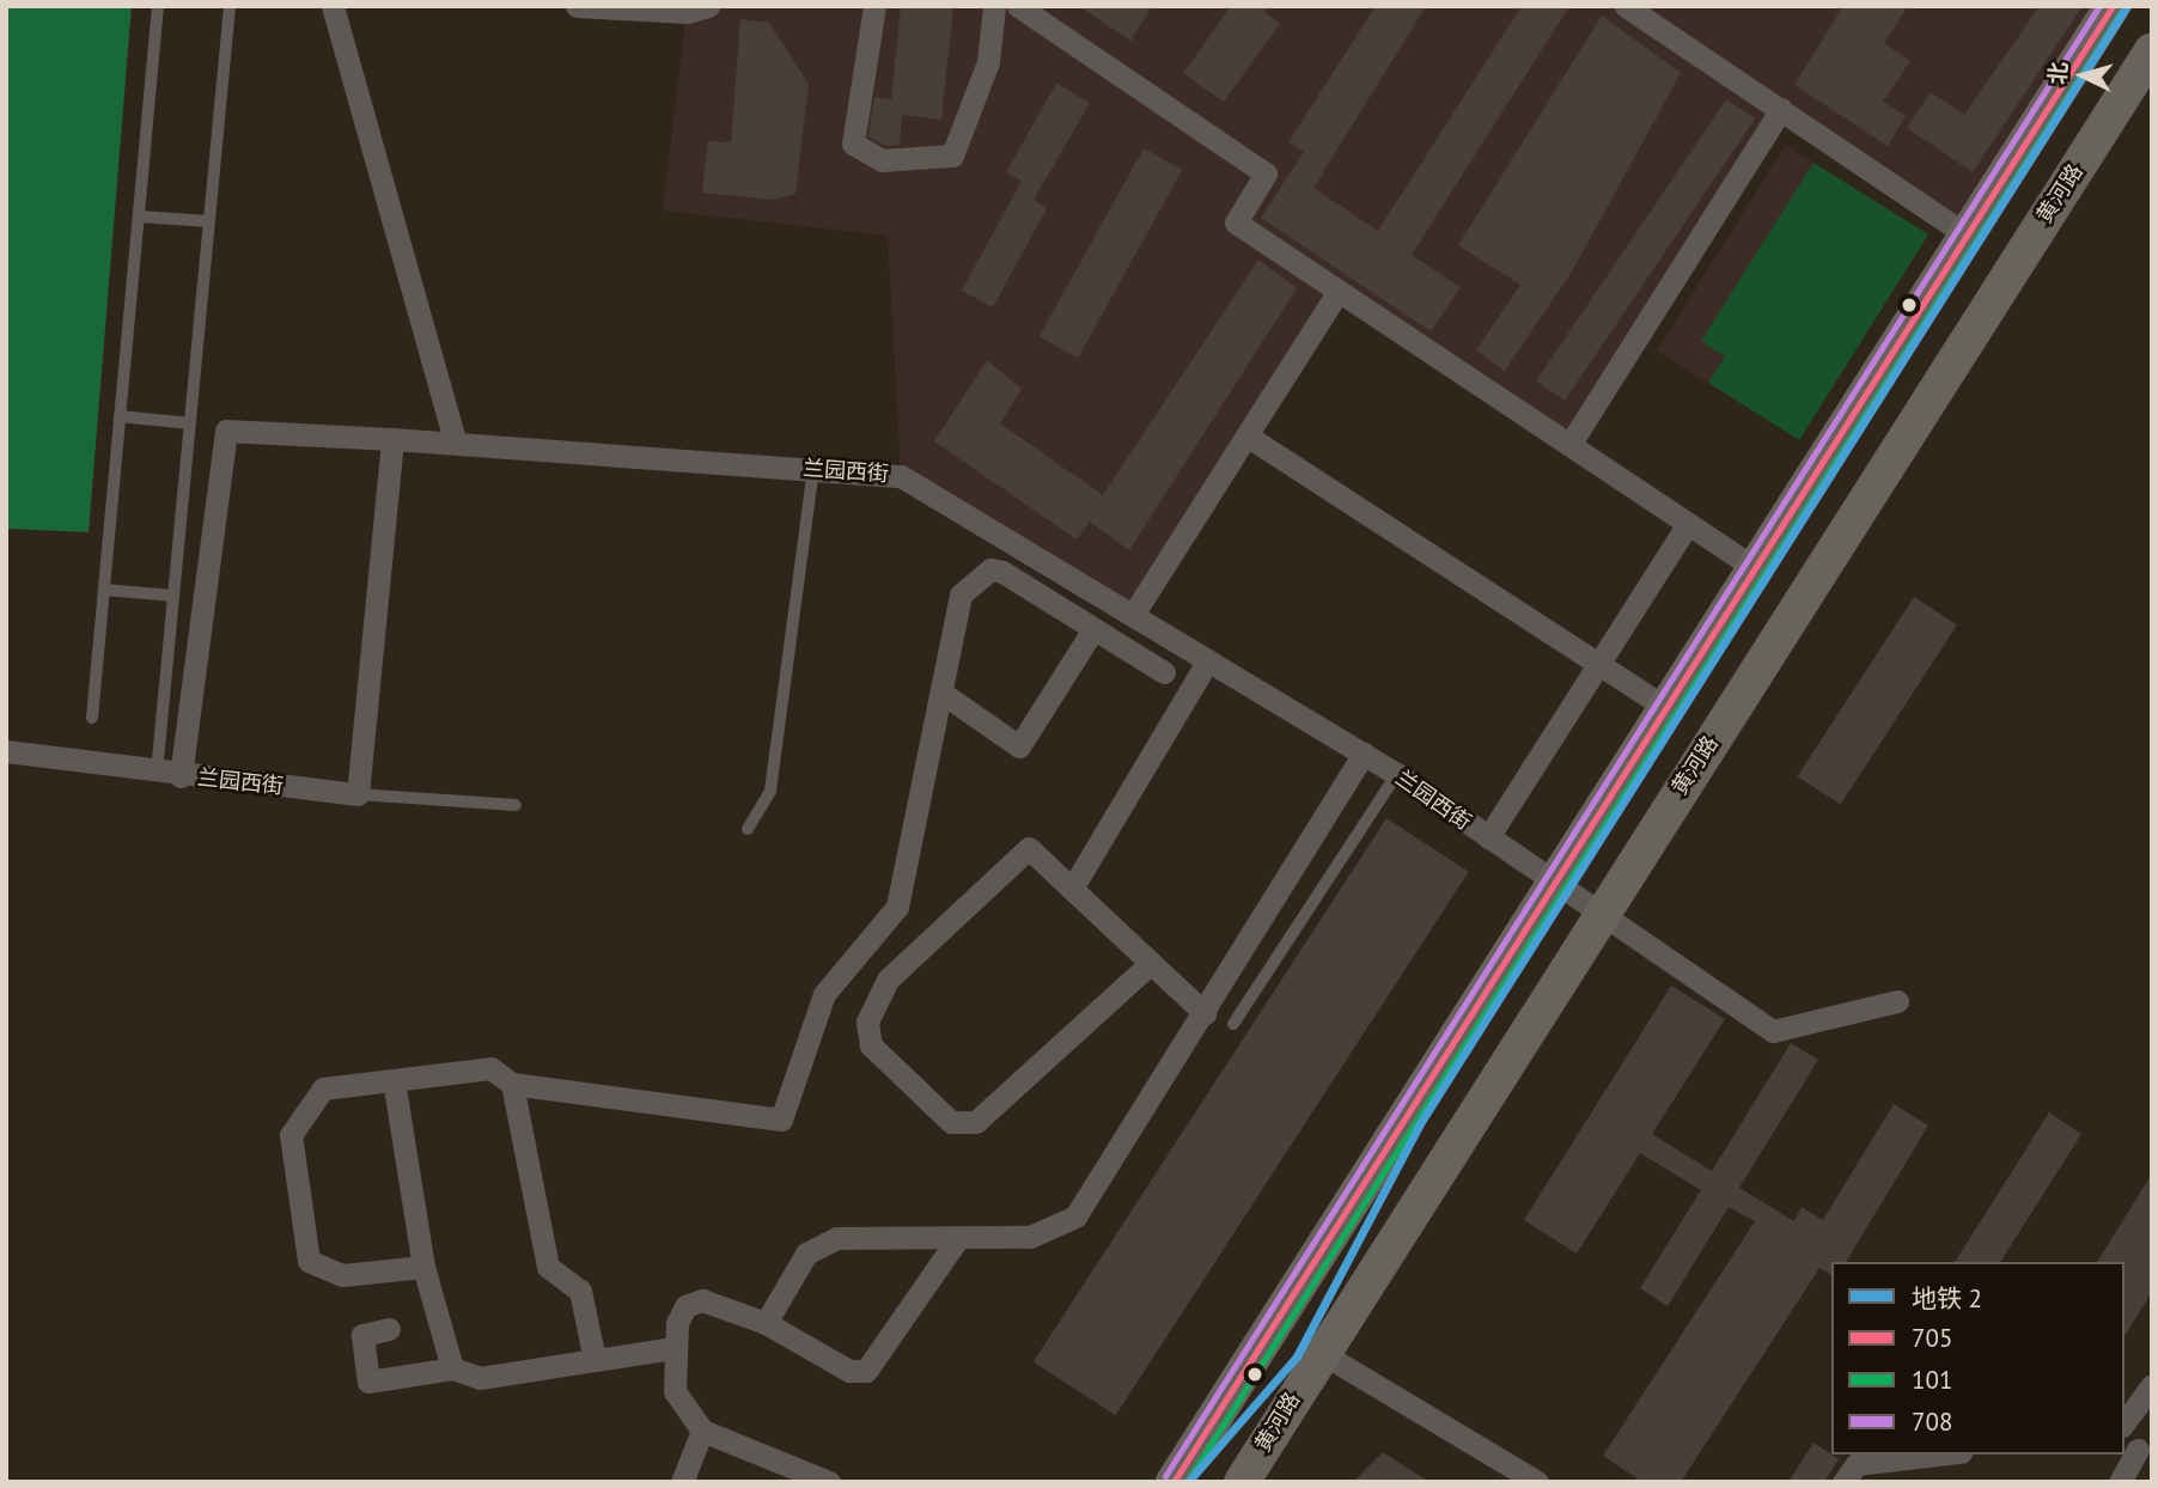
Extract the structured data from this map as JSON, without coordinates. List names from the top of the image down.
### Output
{
  "streets": {
    "main road": ["黄河路"],
    "street": ["兰园西街"]
  },
  "crossings": [
    ["黄河路", "兰园西街"]
  ],
  "lines": [
    "metro line 2",
    "transit line 705",
    "transit line 708",
    "transit line 101"
  ],
  "legend": [
    "地铁 2",
    "705",
    "101",
    "708"
  ],
  "north": "left"
}
